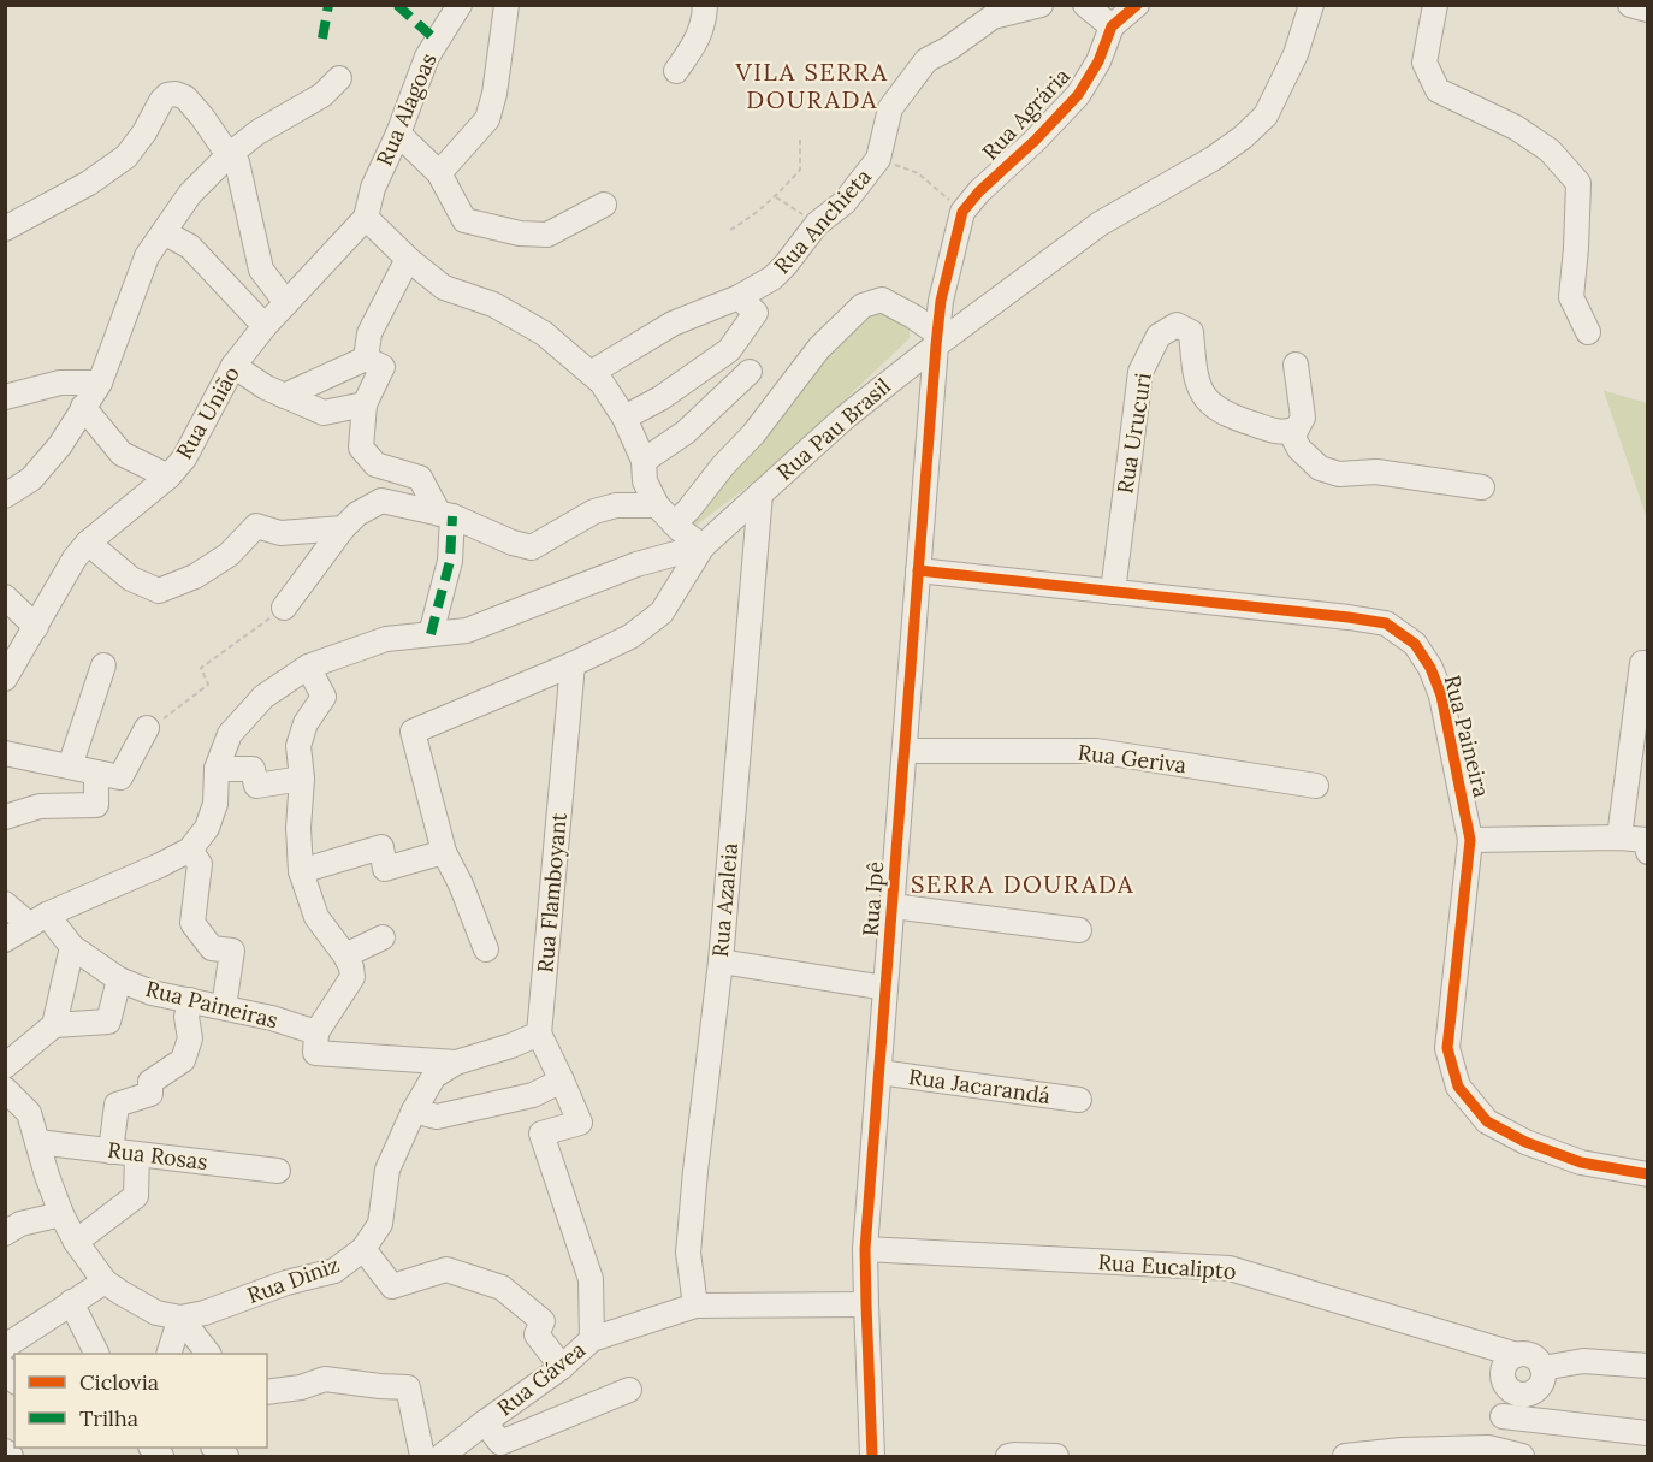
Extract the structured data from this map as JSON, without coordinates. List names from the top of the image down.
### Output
{
  "streets": {
    "street": [
      "Rua Alagoas",
      "Rua Agrária",
      "Rua Anchieta",
      "Rua União",
      "Rua Pau Brasil",
      "Rua Urucuri",
      "Rua Paineira",
      "Rua Geriva",
      "Rua Flamboyant",
      "Rua Ipê",
      "Rua Azaleia",
      "Rua Paineiras",
      "Rua Jacarandá",
      "Rua Rosas",
      "Rua Eucalipto",
      "Rua Diniz",
      "Rua Gávea"
    ]
  },
  "crossings": [
    ["Rua Alagoas", "Rua União"],
    ["Rua Agrária", "Rua Ipê"],
    ["Rua Pau Brasil", "Rua Flamboyant"],
    ["Rua Pau Brasil", "Rua Ipê"],
    ["Rua Pau Brasil", "Rua Azaleia"],
    ["Rua Urucuri", "Rua Paineira"],
    ["Rua Paineira", "Rua Ipê"],
    ["Rua Geriva", "Rua Ipê"],
    ["Rua Ipê", "Rua Jacarandá"],
    ["Rua Ipê", "Rua Eucalipto"],
    ["Rua Ipê", "Rua Gávea"],
    ["Rua Azaleia", "Rua Gávea"]
  ],
  "districts": ["VILA SERRA DOURADA", "SERRA DOURADA"],
  "legend": ["Ciclovia", "Trilha"]
}
